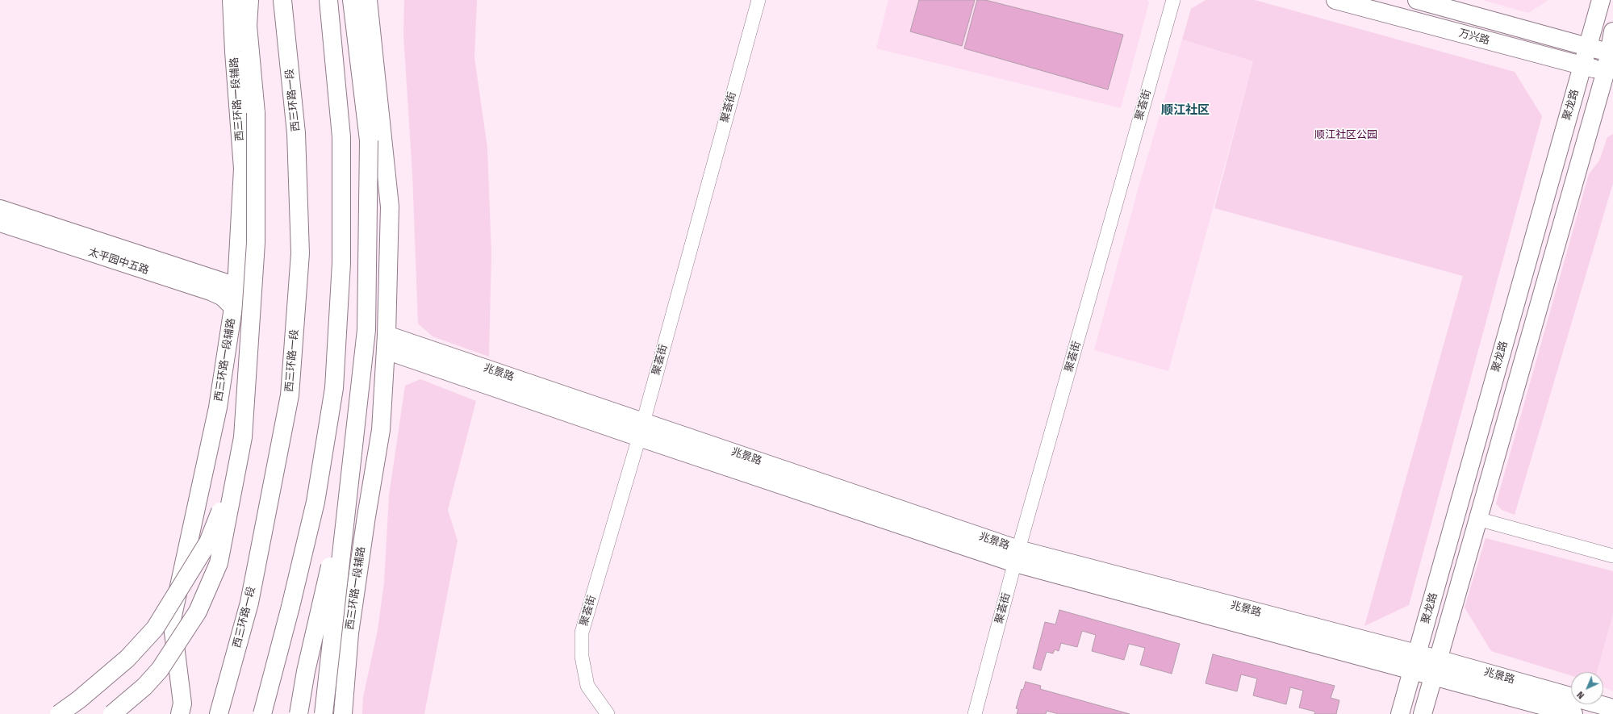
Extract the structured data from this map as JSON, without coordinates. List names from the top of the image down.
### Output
{
  "streets": {
    "main road": [
      "万兴路",
      "西三环路一段辅路",
      "西三环路一段",
      "聚龙路",
      "太平园中五路",
      "兆景路"
    ],
    "street": ["聚荟街"]
  },
  "crossings": [
    ["万兴路", "聚龙路"],
    ["西三环路一段辅路", "太平园中五路"],
    ["西三环路一段辅路", "兆景路"],
    ["聚荟街", "兆景路"],
    ["聚龙路", "兆景路"]
  ],
  "districts": ["顺江社区"],
  "parks": ["顺江社区公园"],
  "north": "bottom left"
}
